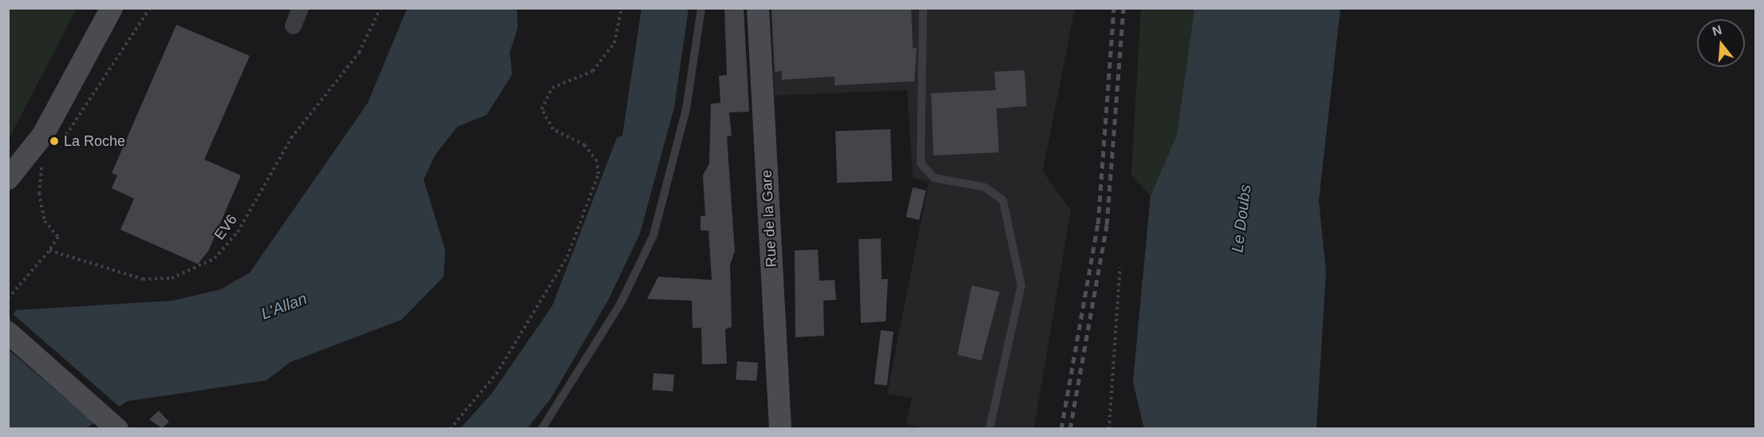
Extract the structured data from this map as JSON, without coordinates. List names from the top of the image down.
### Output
{
  "streets": {
    "main road": ["Rue de la Gare"],
    "path": ["EV6"]
  },
  "water": ["Le Doubs", "L'Allan"],
  "places": ["La Roche"],
  "north": "top"
}
